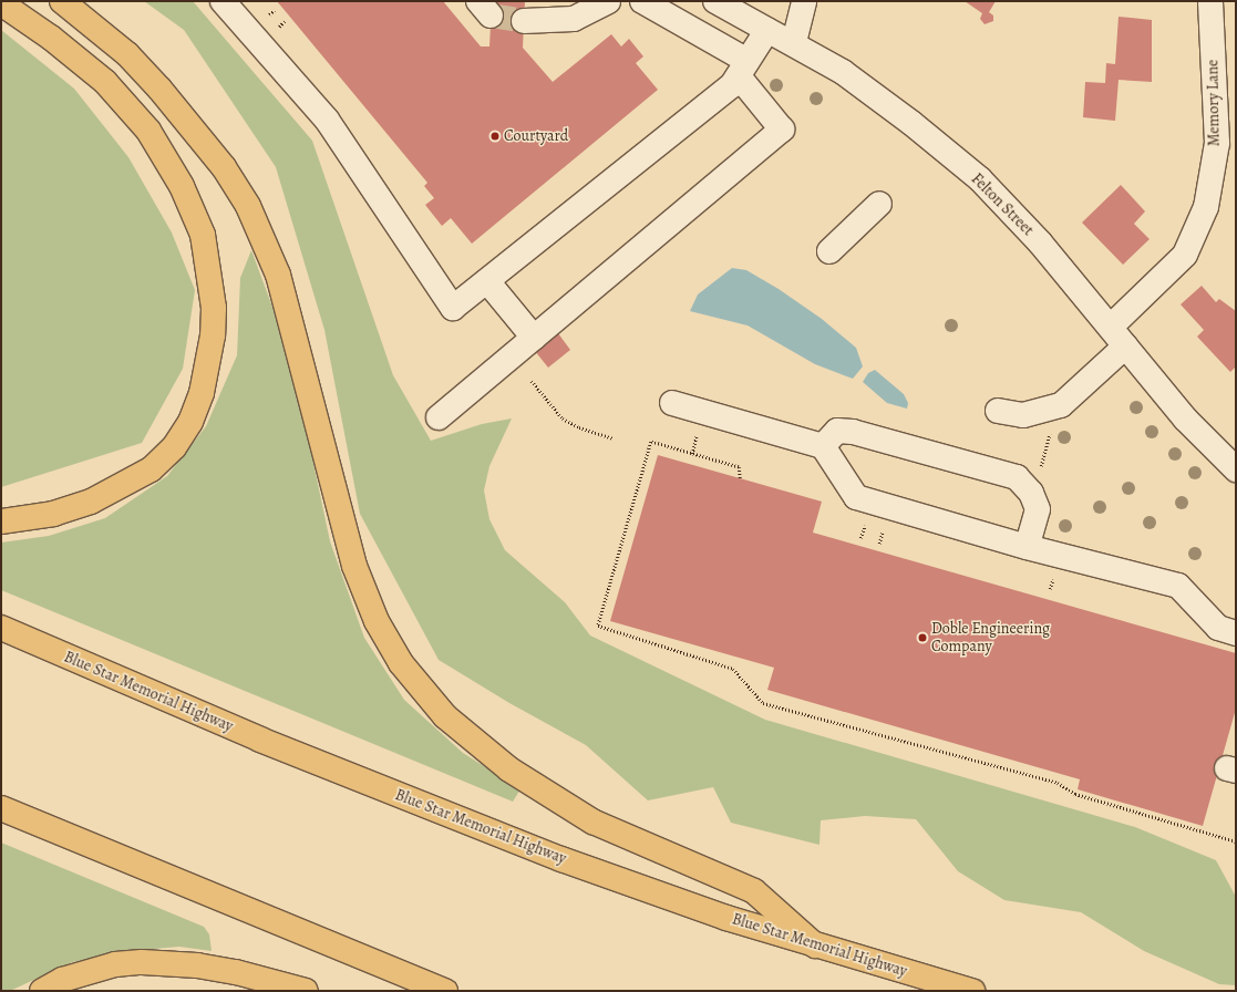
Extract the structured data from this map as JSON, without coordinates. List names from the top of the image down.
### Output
{
  "streets": {
    "highway": ["Blue Star Memorial Highway"],
    "street": ["Memory Lane", "Felton Street"]
  },
  "crossings": [
    ["Memory Lane", "Felton Street"]
  ],
  "places": ["Courtyard", "Doble Engineering Company"]
}
